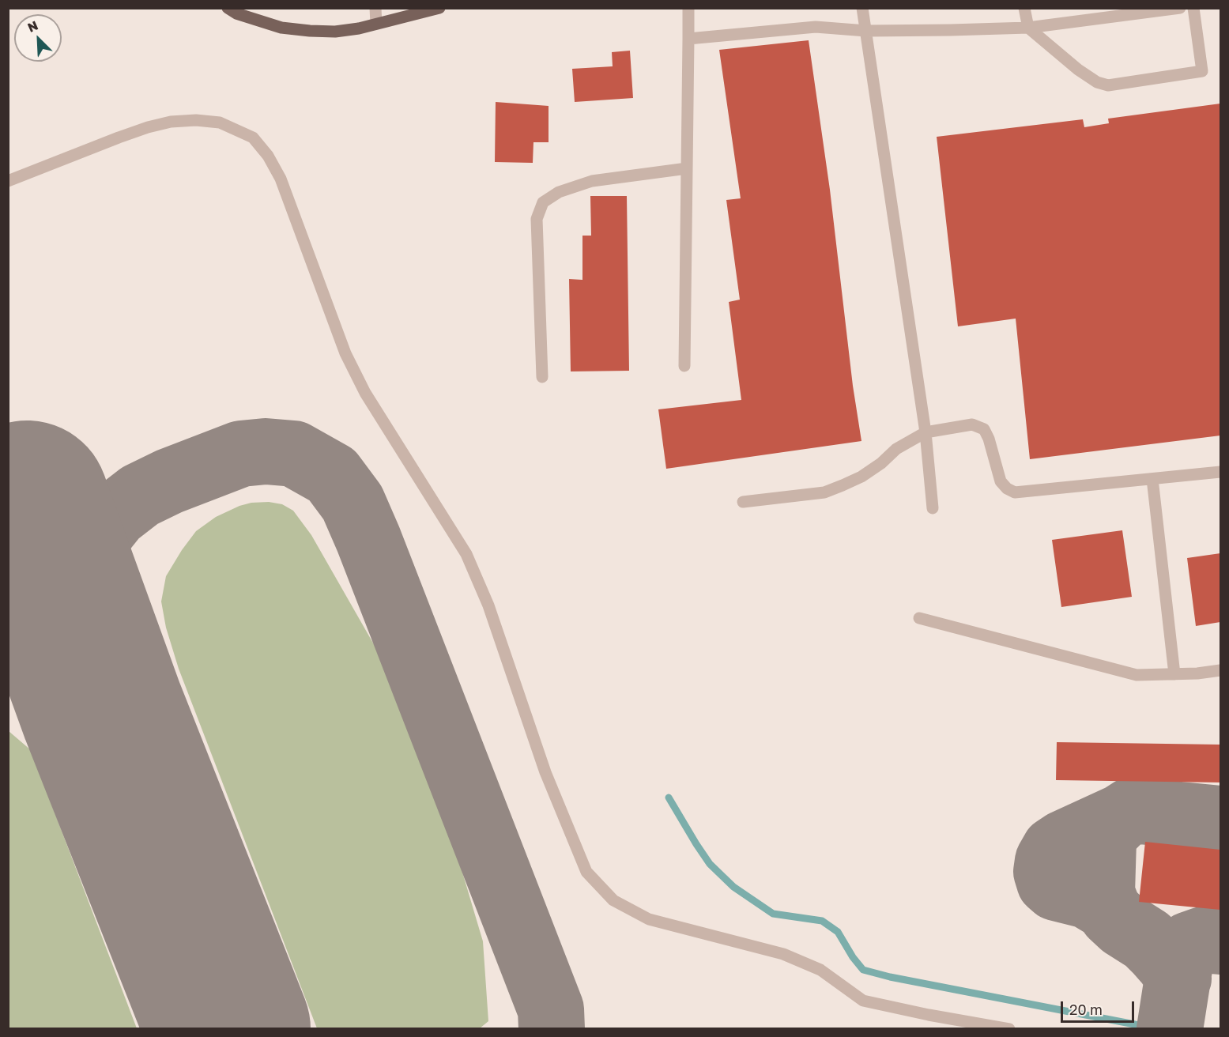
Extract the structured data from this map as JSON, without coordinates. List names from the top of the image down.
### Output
{
  "scale_bar": "20 m",
  "north": "top left"
}
